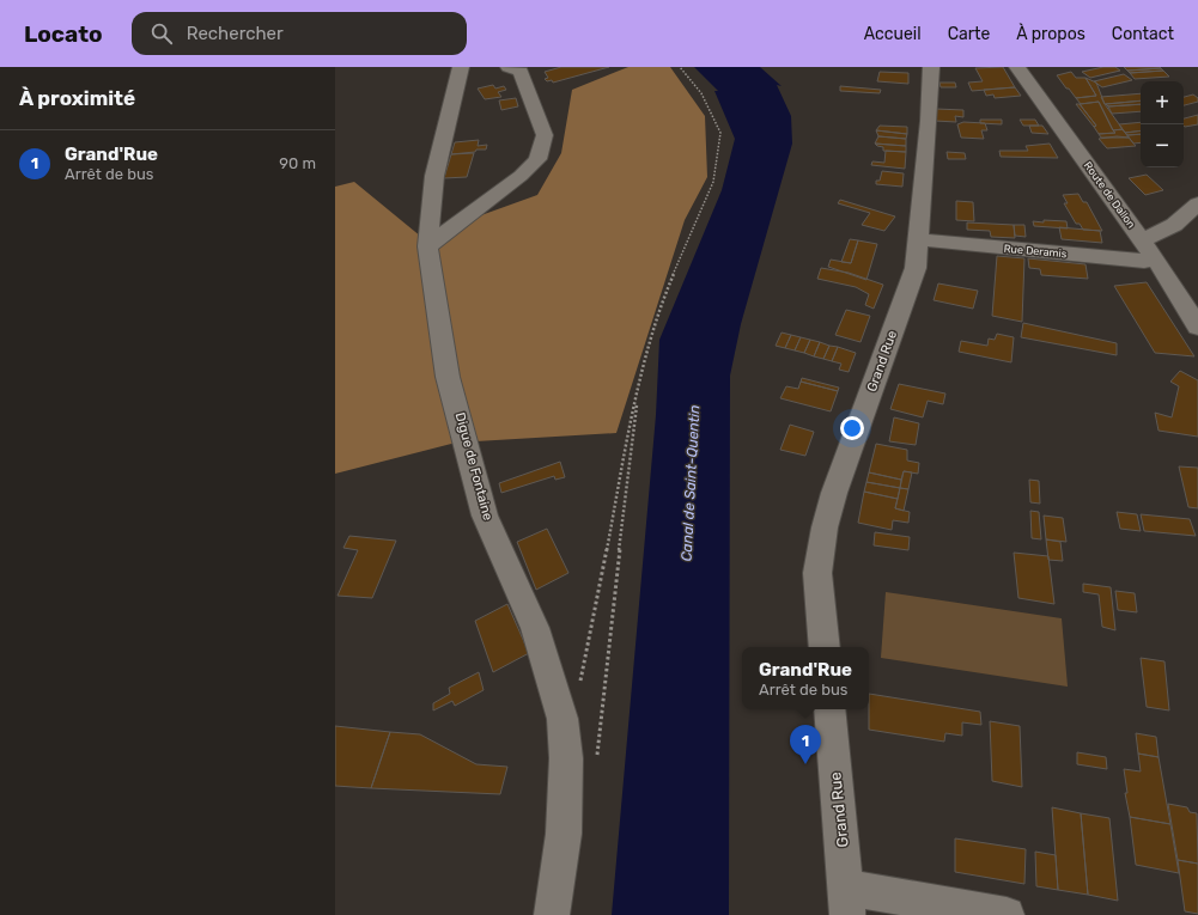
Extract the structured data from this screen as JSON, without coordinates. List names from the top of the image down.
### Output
{
  "streets": {
    "street": [
      "Route de Dallon",
      "Rue Deramis",
      "Grand Rue",
      "Digue de Fontaine"
    ]
  },
  "crossings": [
    ["Route de Dallon", "Rue Deramis"],
    ["Rue Deramis", "Grand Rue"]
  ],
  "water": ["Canal de Saint-Quentin"],
  "page": {
    "header": "Locato",
    "search": "Rechercher",
    "nav": [
      "Accueil",
      "Carte",
      "À propos",
      "Contact"
    ],
    "heading": "À proximité",
    "map_buttons": ["+", "−"],
    "list": [
      {
        "mark": "1",
        "name": "Grand'Rue",
        "note": "Arrêt de bus",
        "value": "90 m"
      }
    ],
    "popup": ["Grand'Rue", "Arrêt de bus"],
    "pins": "1"
  }
}
